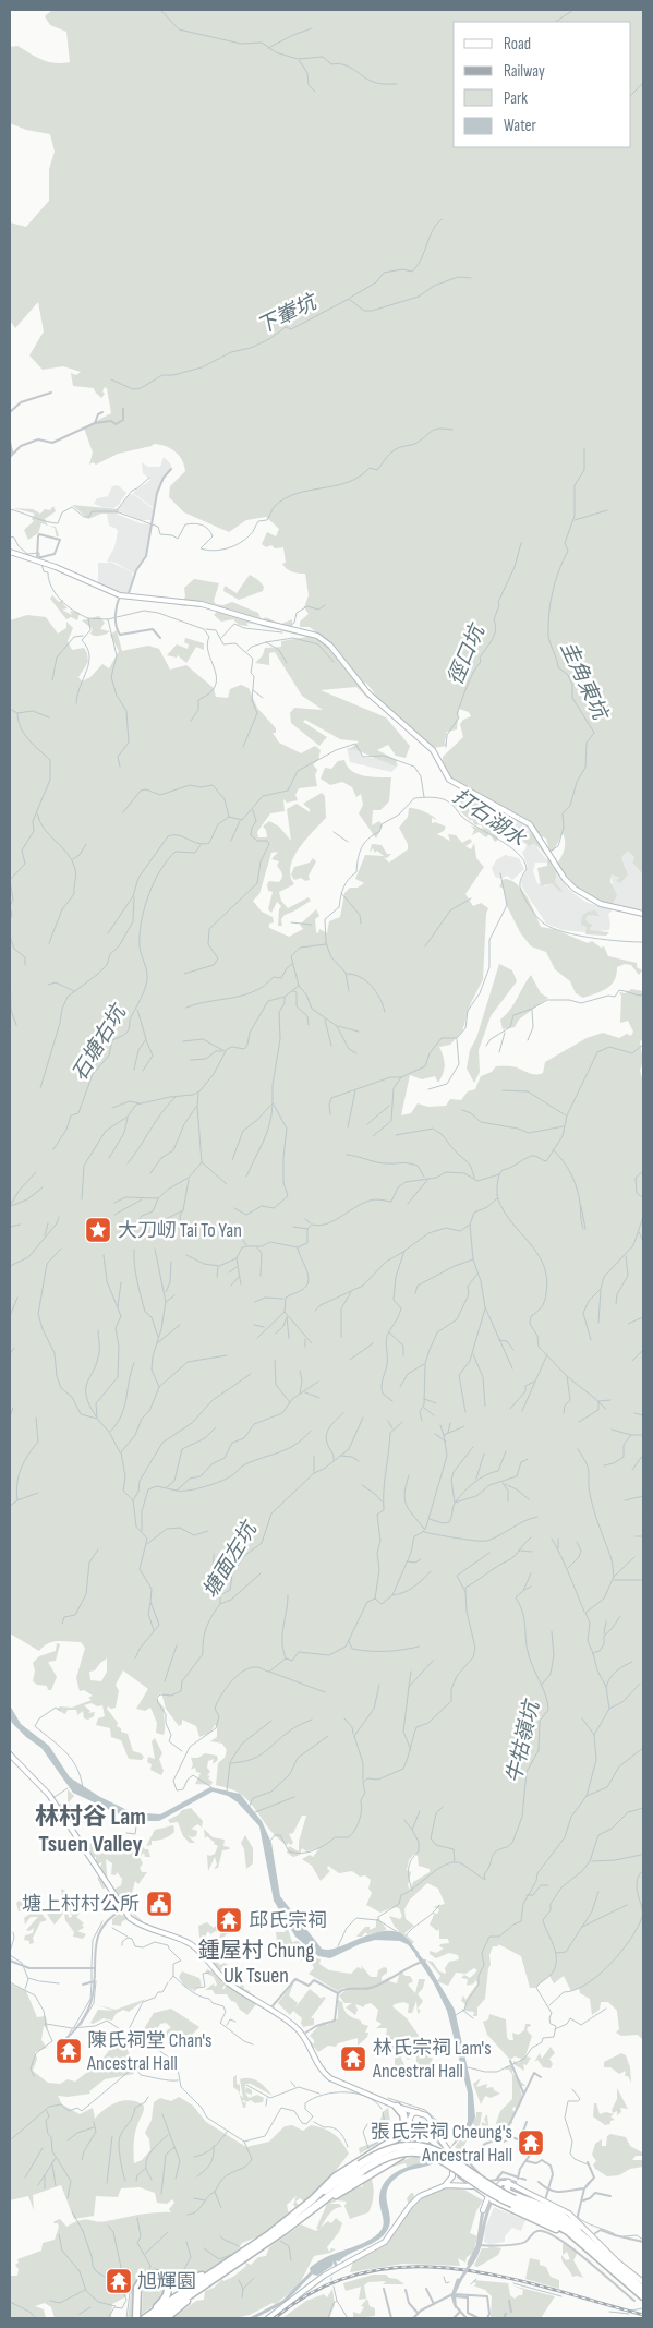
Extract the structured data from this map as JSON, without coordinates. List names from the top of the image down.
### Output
{
  "districts": ["林村谷 Lam Tsuen Valley", "鍾屋村 Chung Uk Tsuen"],
  "water": [
    "下輋坑",
    "徑口坑",
    "圭角東坑",
    "打石湖水",
    "石塘右坑",
    "塘面左坑",
    "牛牯嶺坑"
  ],
  "places": {
    "place": ["大刀屻 Tai To Yan"],
    "public building": ["塘上村村公所"],
    "temple": [
      "邱氏宗祠",
      "陳氏祠堂 Chan's Ancestral Hall",
      "林氏宗祠 Lam's Ancestral Hall",
      "張氏宗祠 Cheung's Ancestral Hall",
      "旭輝園"
    ]
  },
  "legend": [
    "Road",
    "Railway",
    "Park",
    "Water"
  ]
}
